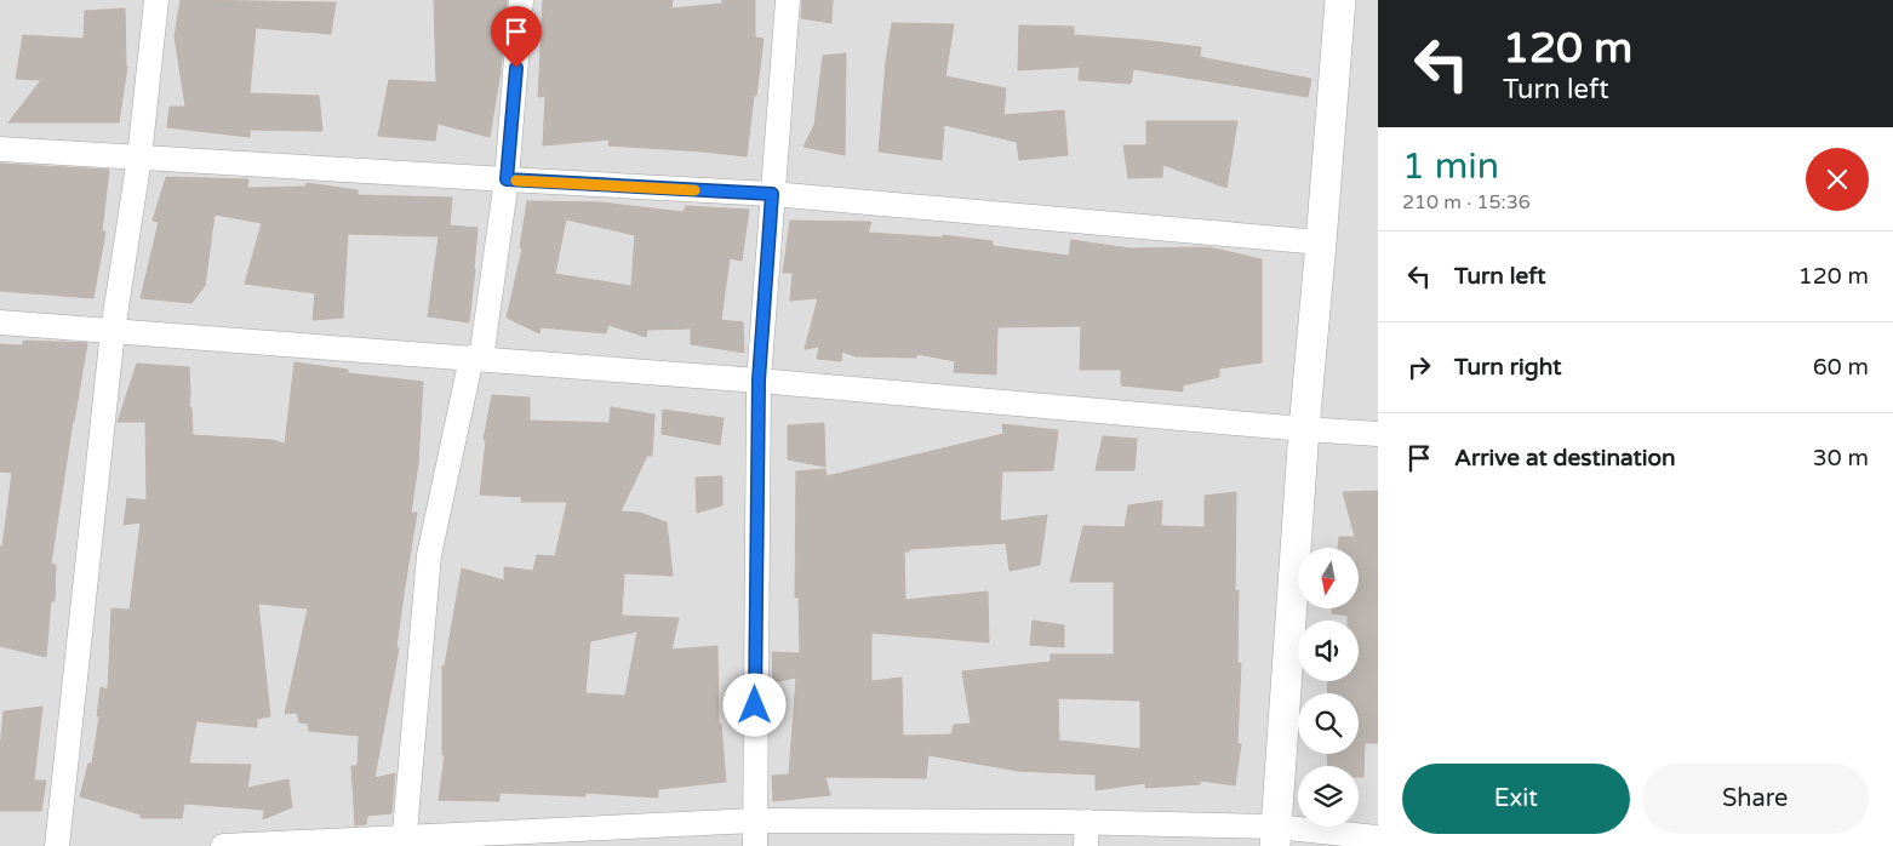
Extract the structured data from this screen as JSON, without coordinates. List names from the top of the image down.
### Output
{
  "north": "bottom",
  "page": {
    "turn": ["120 m", "Turn left"],
    "heading": ["1 min", "210 m · 15:36"],
    "list": [
      {
        "name": "Turn left",
        "value": "120 m"
      },
      {
        "name": "Turn right",
        "value": "60 m"
      },
      {
        "name": "Arrive at destination",
        "value": "30 m"
      }
    ],
    "buttons": ["Exit", "Share"]
  }
}
